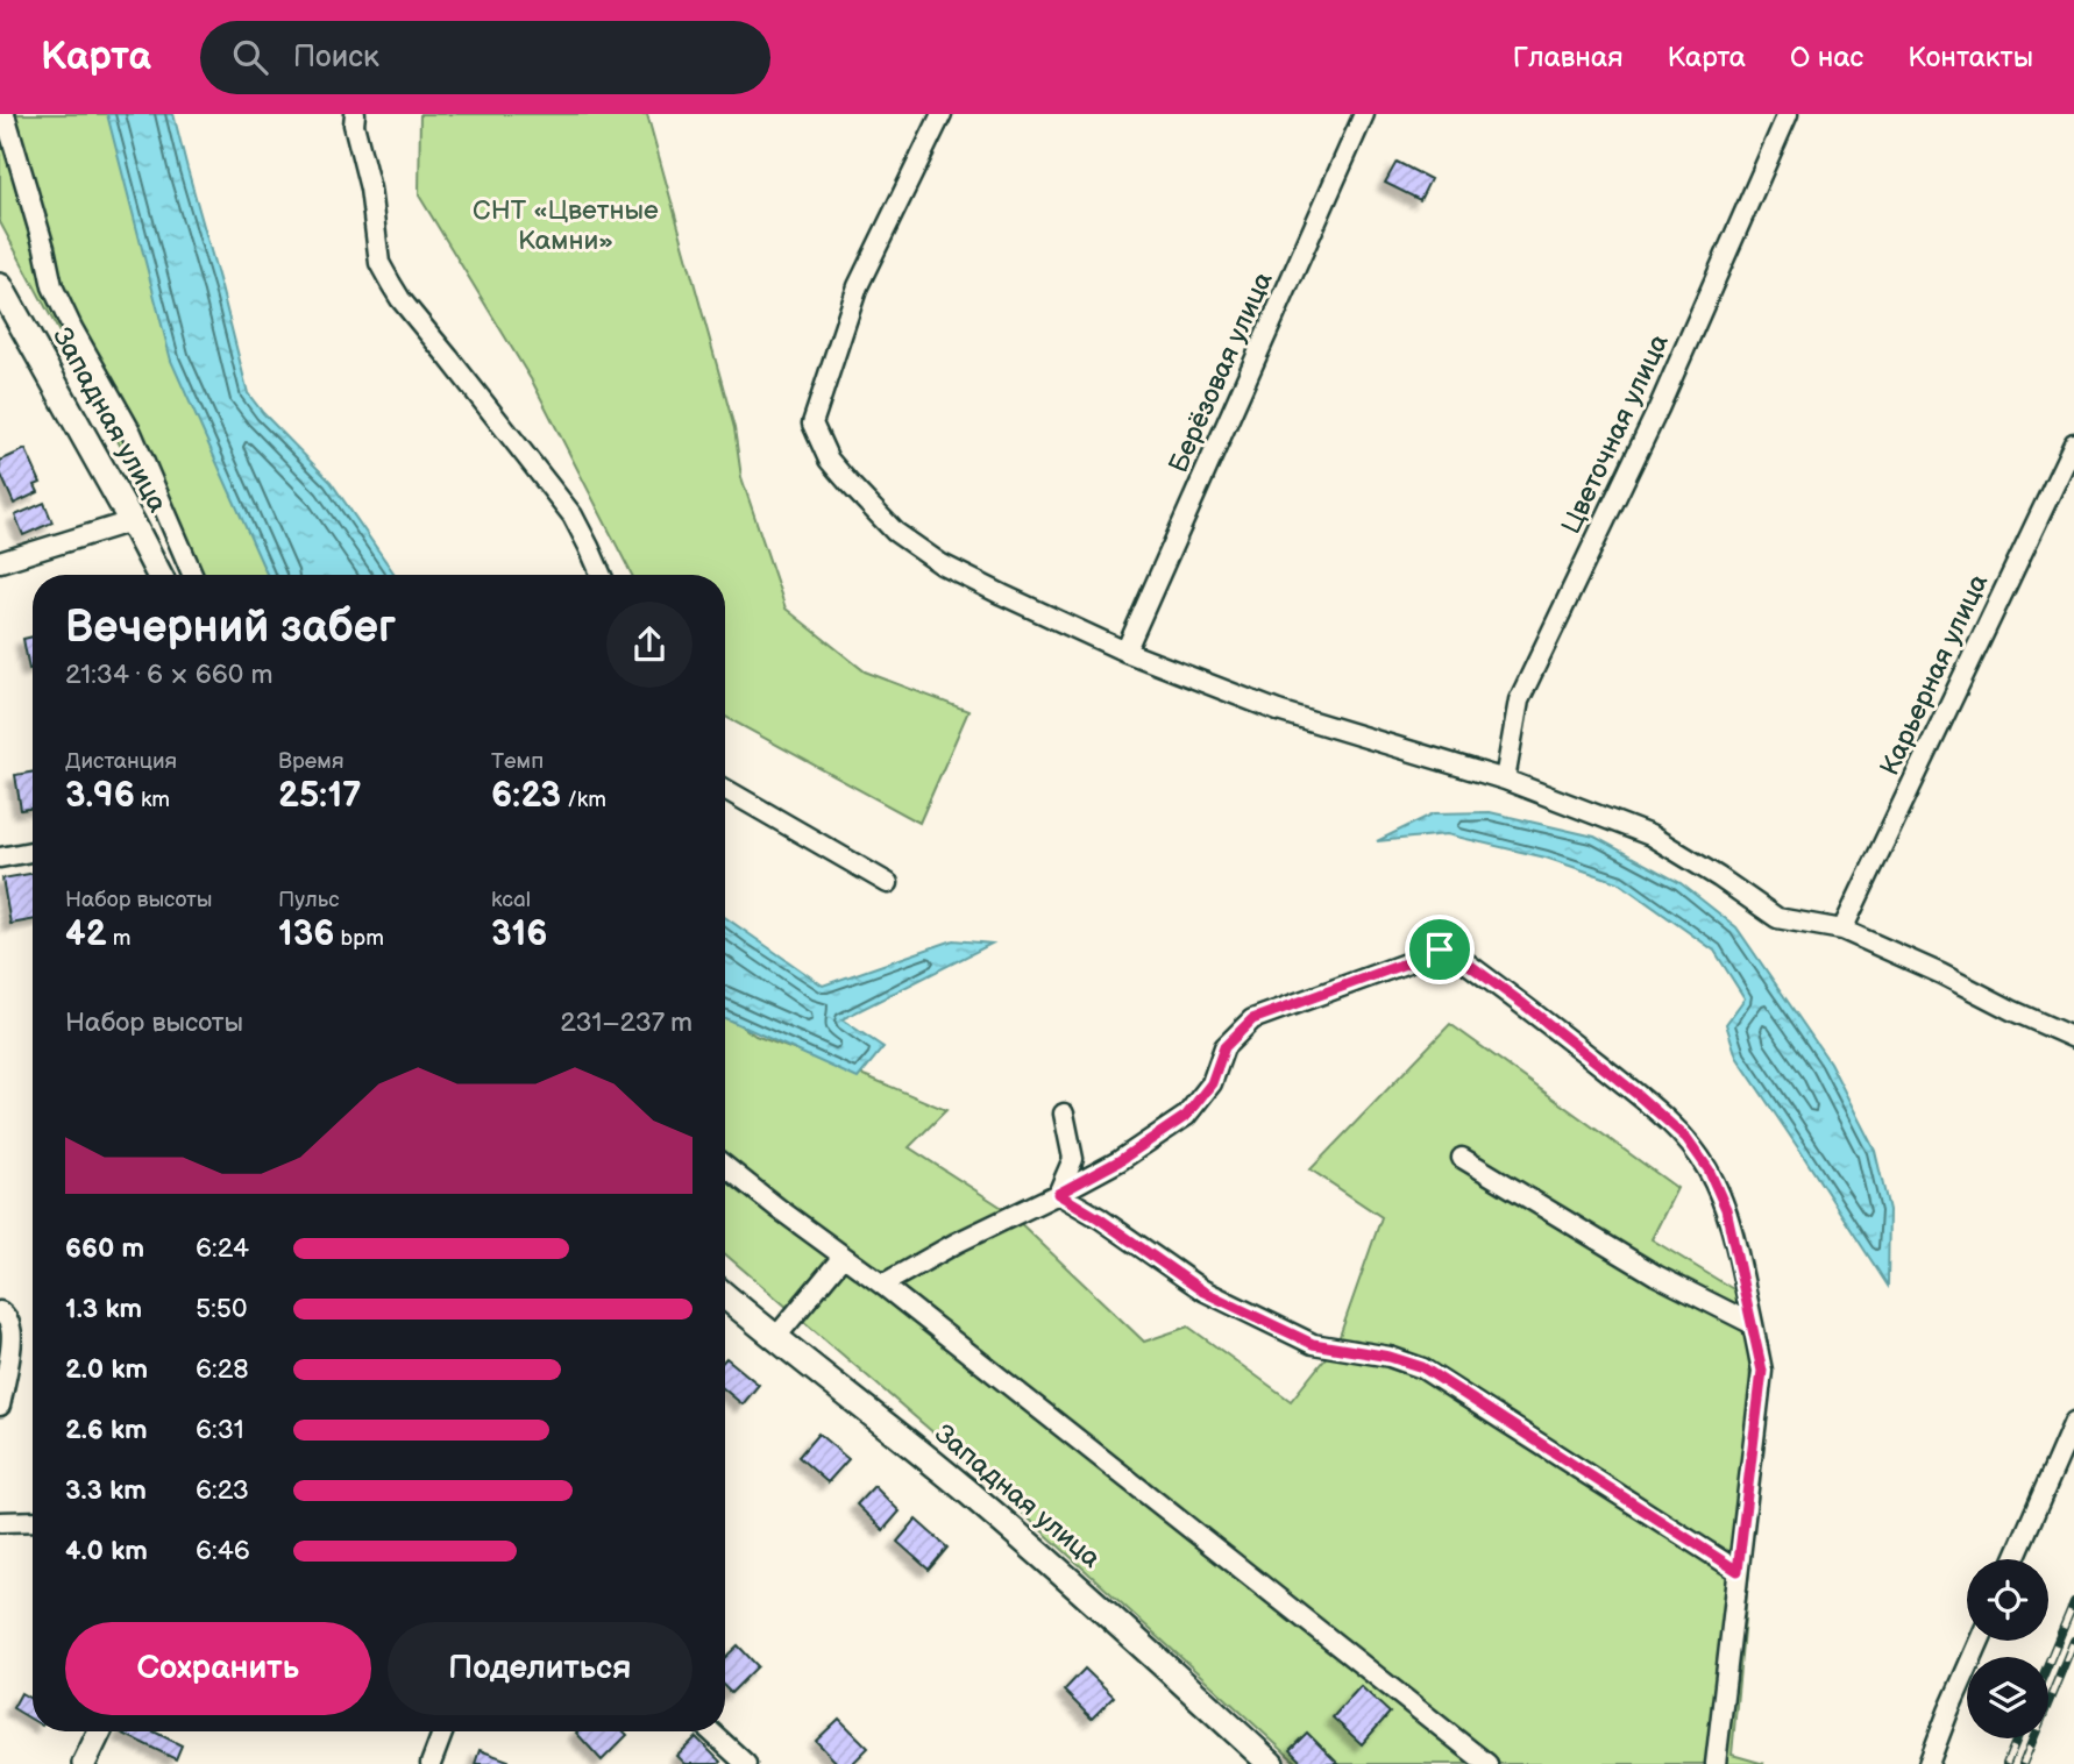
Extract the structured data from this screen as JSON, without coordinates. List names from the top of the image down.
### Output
{
  "streets": {
    "main road": ["Западная улица"],
    "street": ["Берёзовая улица", "Цветочная улица", "Карьерная улица"]
  },
  "parks": ["СНТ «Цветные Камни»"],
  "page": {
    "header": "Карта",
    "search": "Поиск",
    "nav": [
      "Главная",
      "Карта",
      "О нас",
      "Контакты"
    ],
    "heading": ["Вечерний забег", "21:34 · 6 × 660 m"],
    "stats": [
      ["Дистанция", "3.96 km"],
      ["Время", "25:17"],
      ["Темп", "6:23 /km"],
      ["Набор высоты", "42 m"],
      ["Пульс", "136 bpm"],
      ["kcal", "316"]
    ],
    "chart": ["Набор высоты", "231–237 m"],
    "list": [
      {
        "name": "660 m",
        "note": "6:24"
      },
      {
        "name": "1.3 km",
        "note": "5:50"
      },
      {
        "name": "2.0 km",
        "note": "6:28"
      },
      {
        "name": "2.6 km",
        "note": "6:31"
      },
      {
        "name": "3.3 km",
        "note": "6:23"
      },
      {
        "name": "4.0 km",
        "note": "6:46"
      }
    ],
    "buttons": ["Сохранить", "Поделиться"]
  }
}
